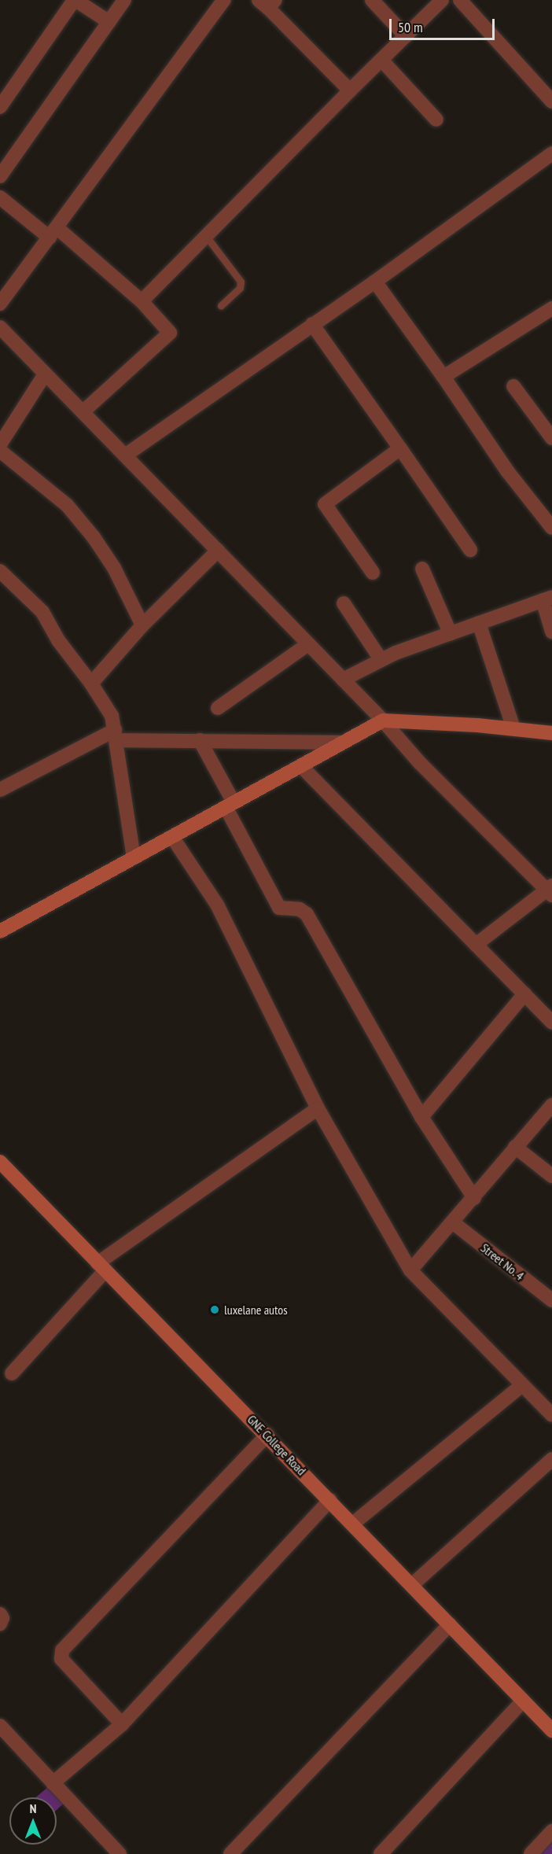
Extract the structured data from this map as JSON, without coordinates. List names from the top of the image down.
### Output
{
  "streets": {
    "street": ["Street No. 4", "GNE College Road"]
  },
  "places": ["luxelane autos"],
  "scale_bar": "50 m",
  "north": "top"
}
